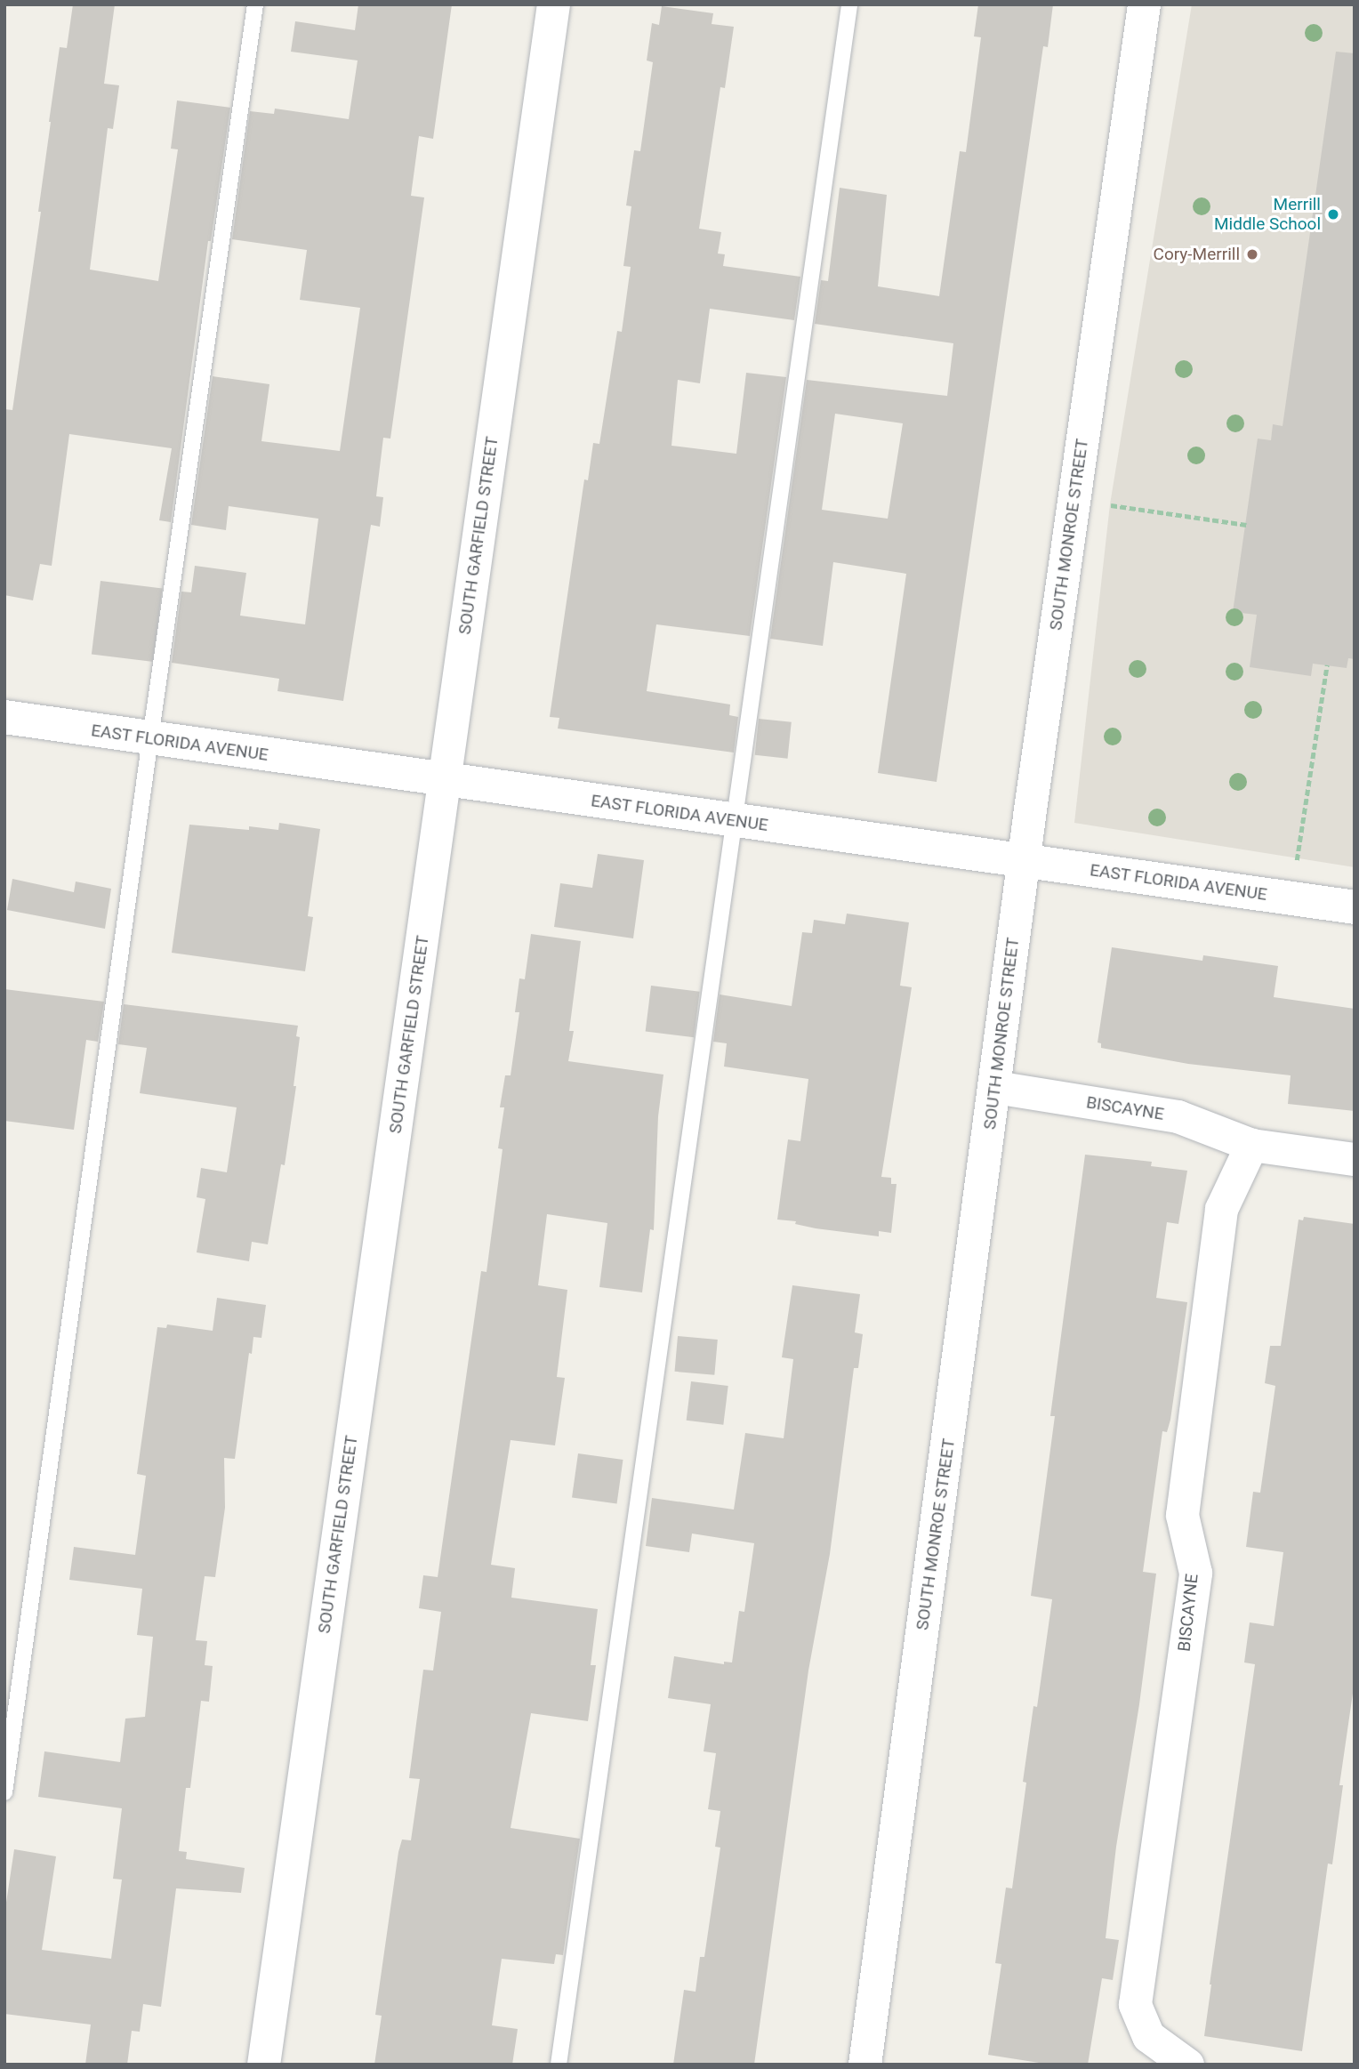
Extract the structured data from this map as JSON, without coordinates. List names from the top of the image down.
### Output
{
  "streets": {
    "street": [
      "SOUTH MONROE STREET",
      "SOUTH GARFIELD STREET",
      "EAST FLORIDA AVENUE",
      "BISCAYNE"
    ]
  },
  "crossings": [
    ["SOUTH MONROE STREET", "EAST FLORIDA AVENUE"],
    ["SOUTH MONROE STREET", "BISCAYNE"],
    ["SOUTH GARFIELD STREET", "EAST FLORIDA AVENUE"]
  ],
  "places": ["Merrill Middle School", "Cory-Merrill"]
}
